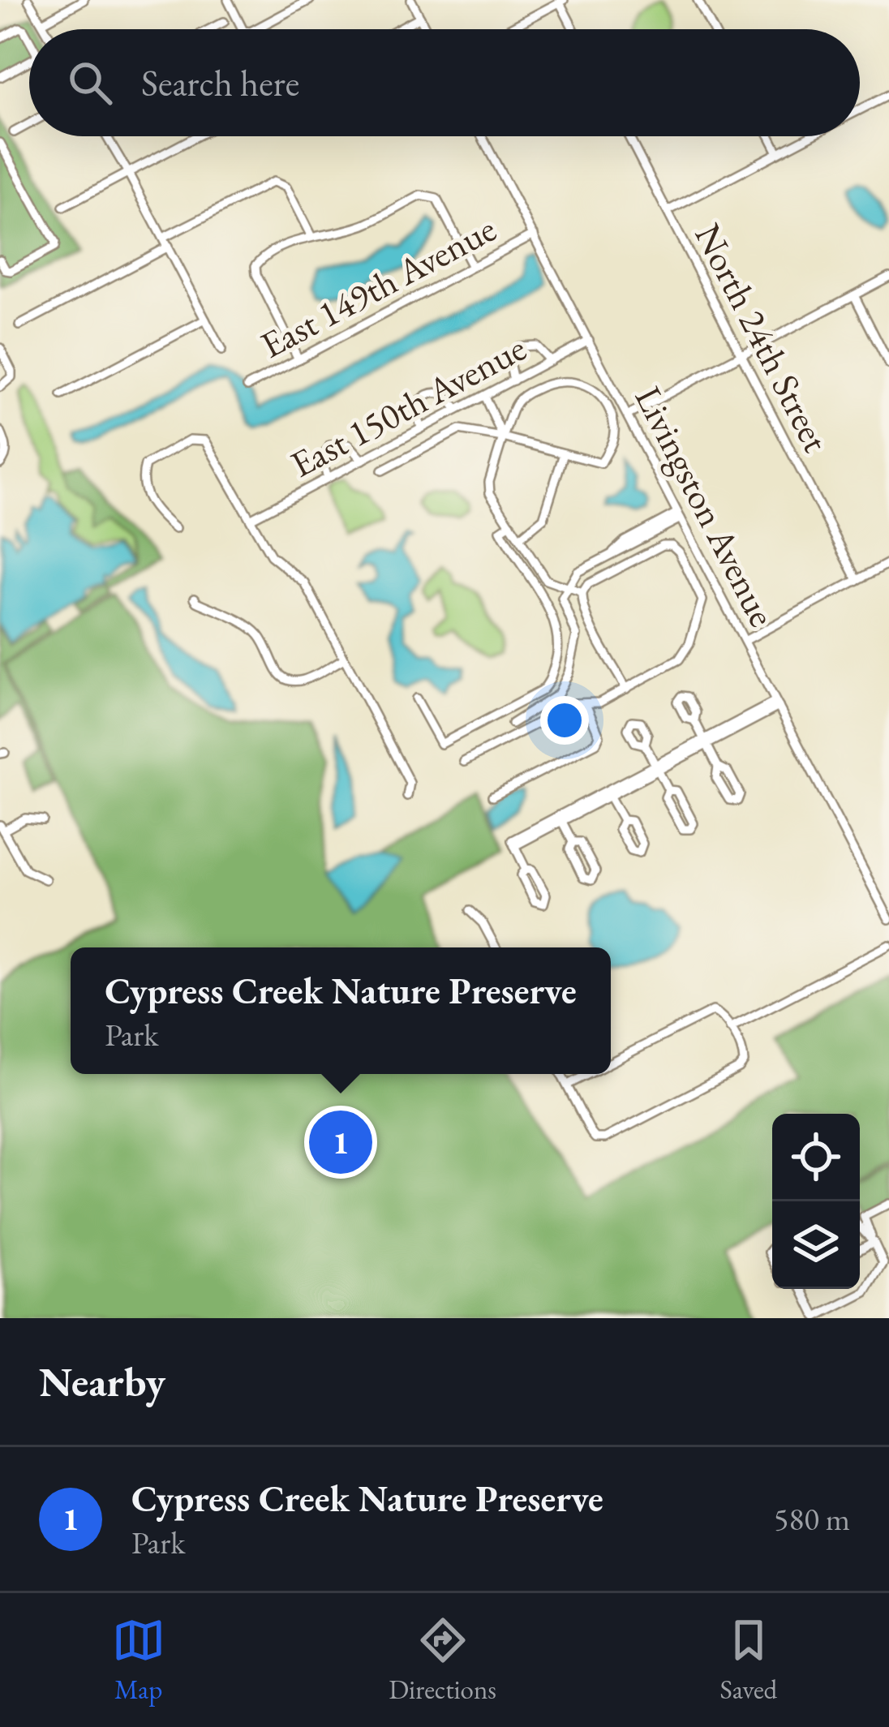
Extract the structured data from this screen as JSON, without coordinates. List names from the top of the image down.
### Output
{
  "streets": {
    "street": [
      "East 149th Avenue",
      "North 24th Street",
      "East 150th Avenue",
      "Livingston Avenue"
    ]
  },
  "crossings": [
    ["East 149th Avenue", "Livingston Avenue"],
    ["East 150th Avenue", "Livingston Avenue"]
  ],
  "page": {
    "search": "Search here",
    "popup": ["Cypress Creek Nature Preserve", "Park"],
    "pins": "1",
    "heading": "Nearby",
    "list": [
      {
        "mark": "1",
        "name": "Cypress Creek Nature Preserve",
        "note": "Park",
        "value": "580 m"
      }
    ],
    "nav": ["Map", "Directions", "Saved"]
  }
}
